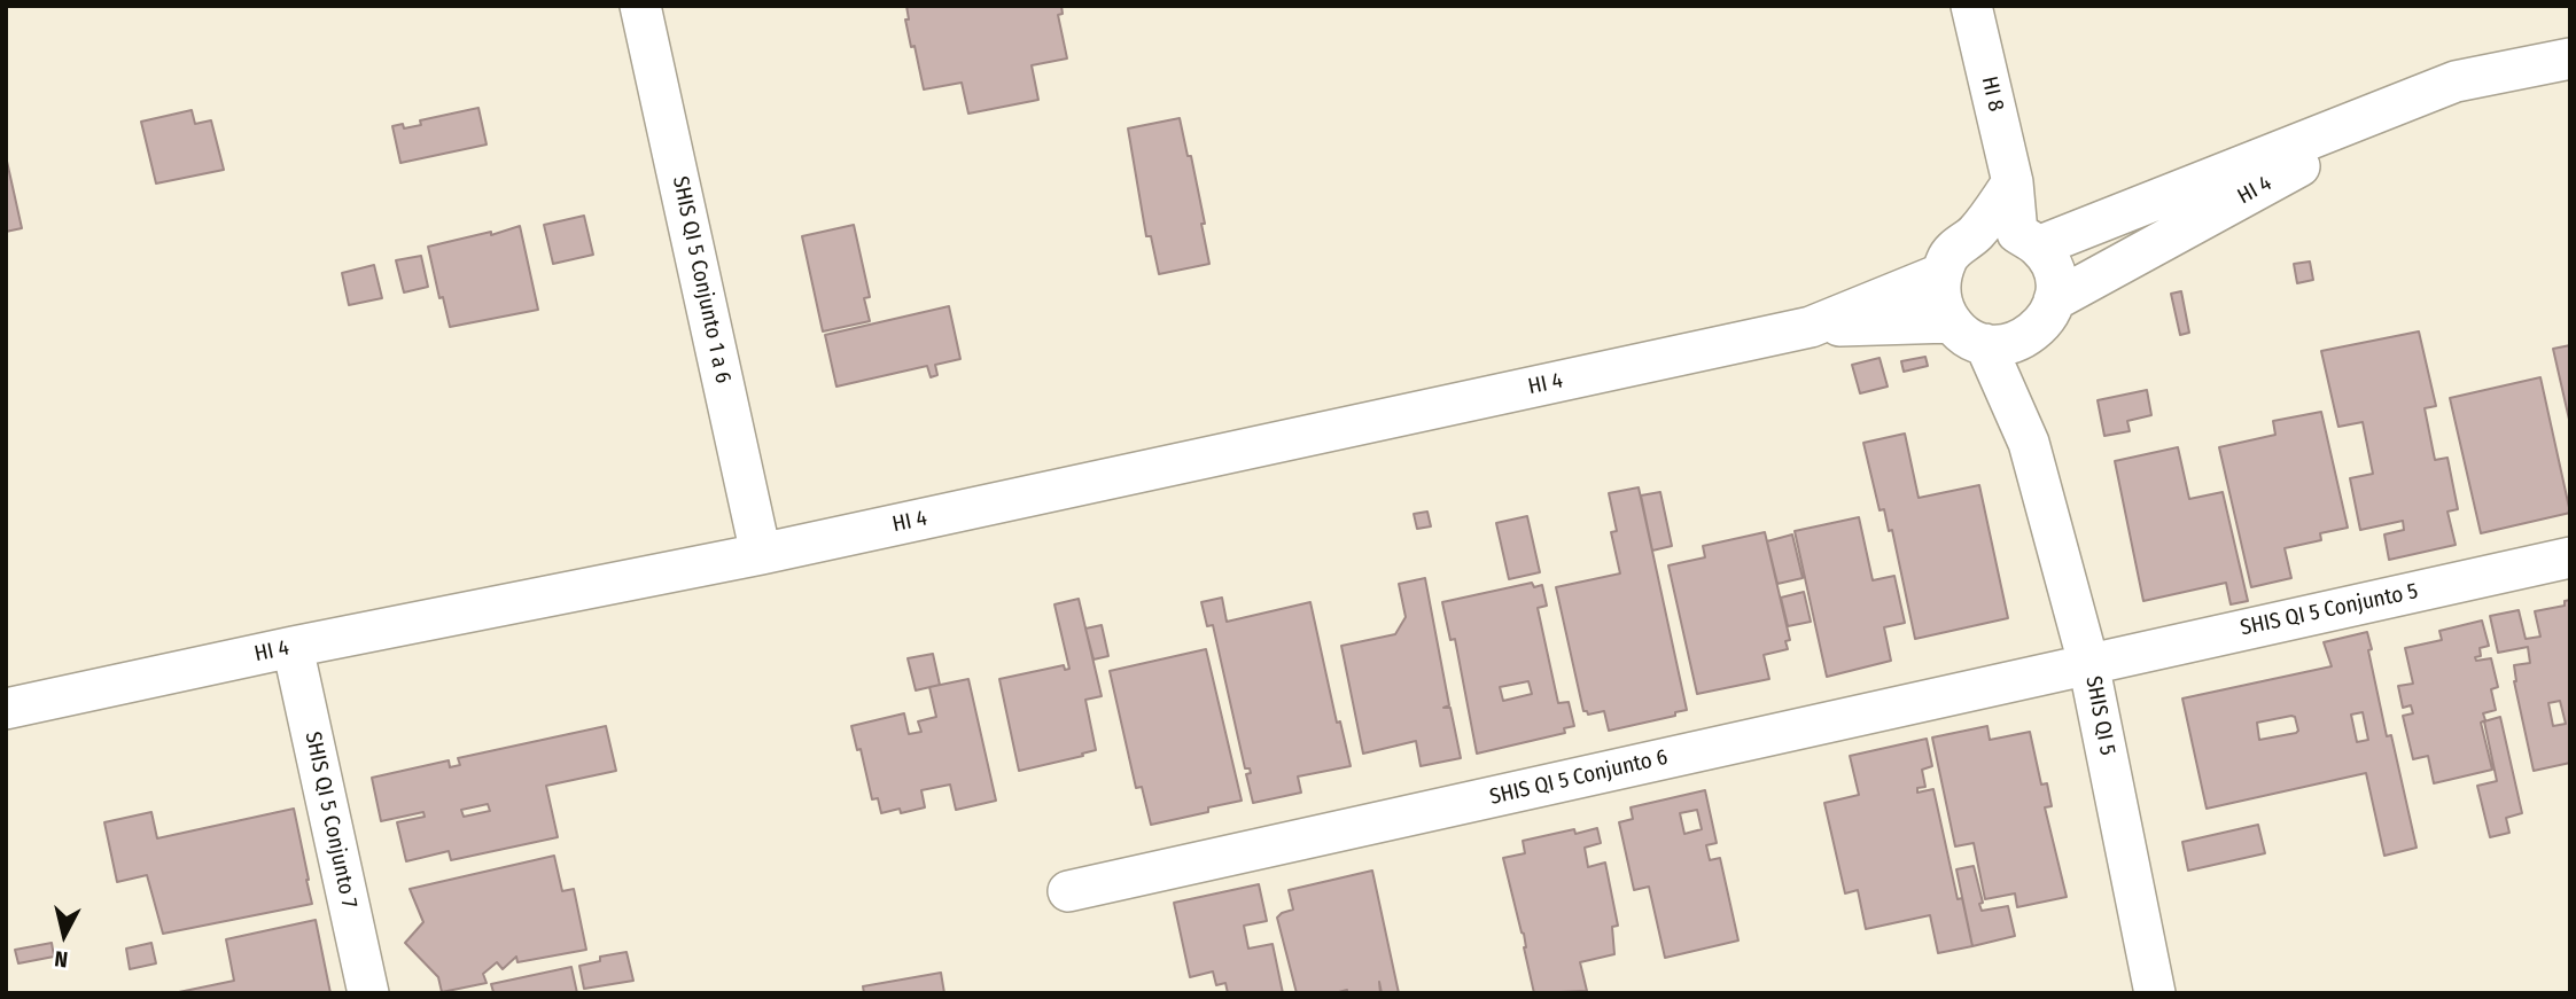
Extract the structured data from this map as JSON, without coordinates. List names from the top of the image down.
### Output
{
  "streets": {
    "street": [
      "HI 8",
      "HI 4",
      "SHIS QI 5 Conjunto 1 a 6",
      "SHIS QI 5 Conjunto 5",
      "SHIS QI 5",
      "SHIS QI 5 Conjunto 6",
      "SHIS QI 5 Conjunto 7"
    ]
  },
  "crossings": [
    ["HI 8", "HI 4"],
    ["HI 4", "SHIS QI 5 Conjunto 1 a 6"],
    ["HI 4", "SHIS QI 5 Conjunto 7"],
    ["SHIS QI 5 Conjunto 5", "SHIS QI 5"],
    ["SHIS QI 5 Conjunto 5", "SHIS QI 5 Conjunto 6"],
    ["SHIS QI 5", "SHIS QI 5 Conjunto 6"]
  ],
  "north": "bottom"
}
